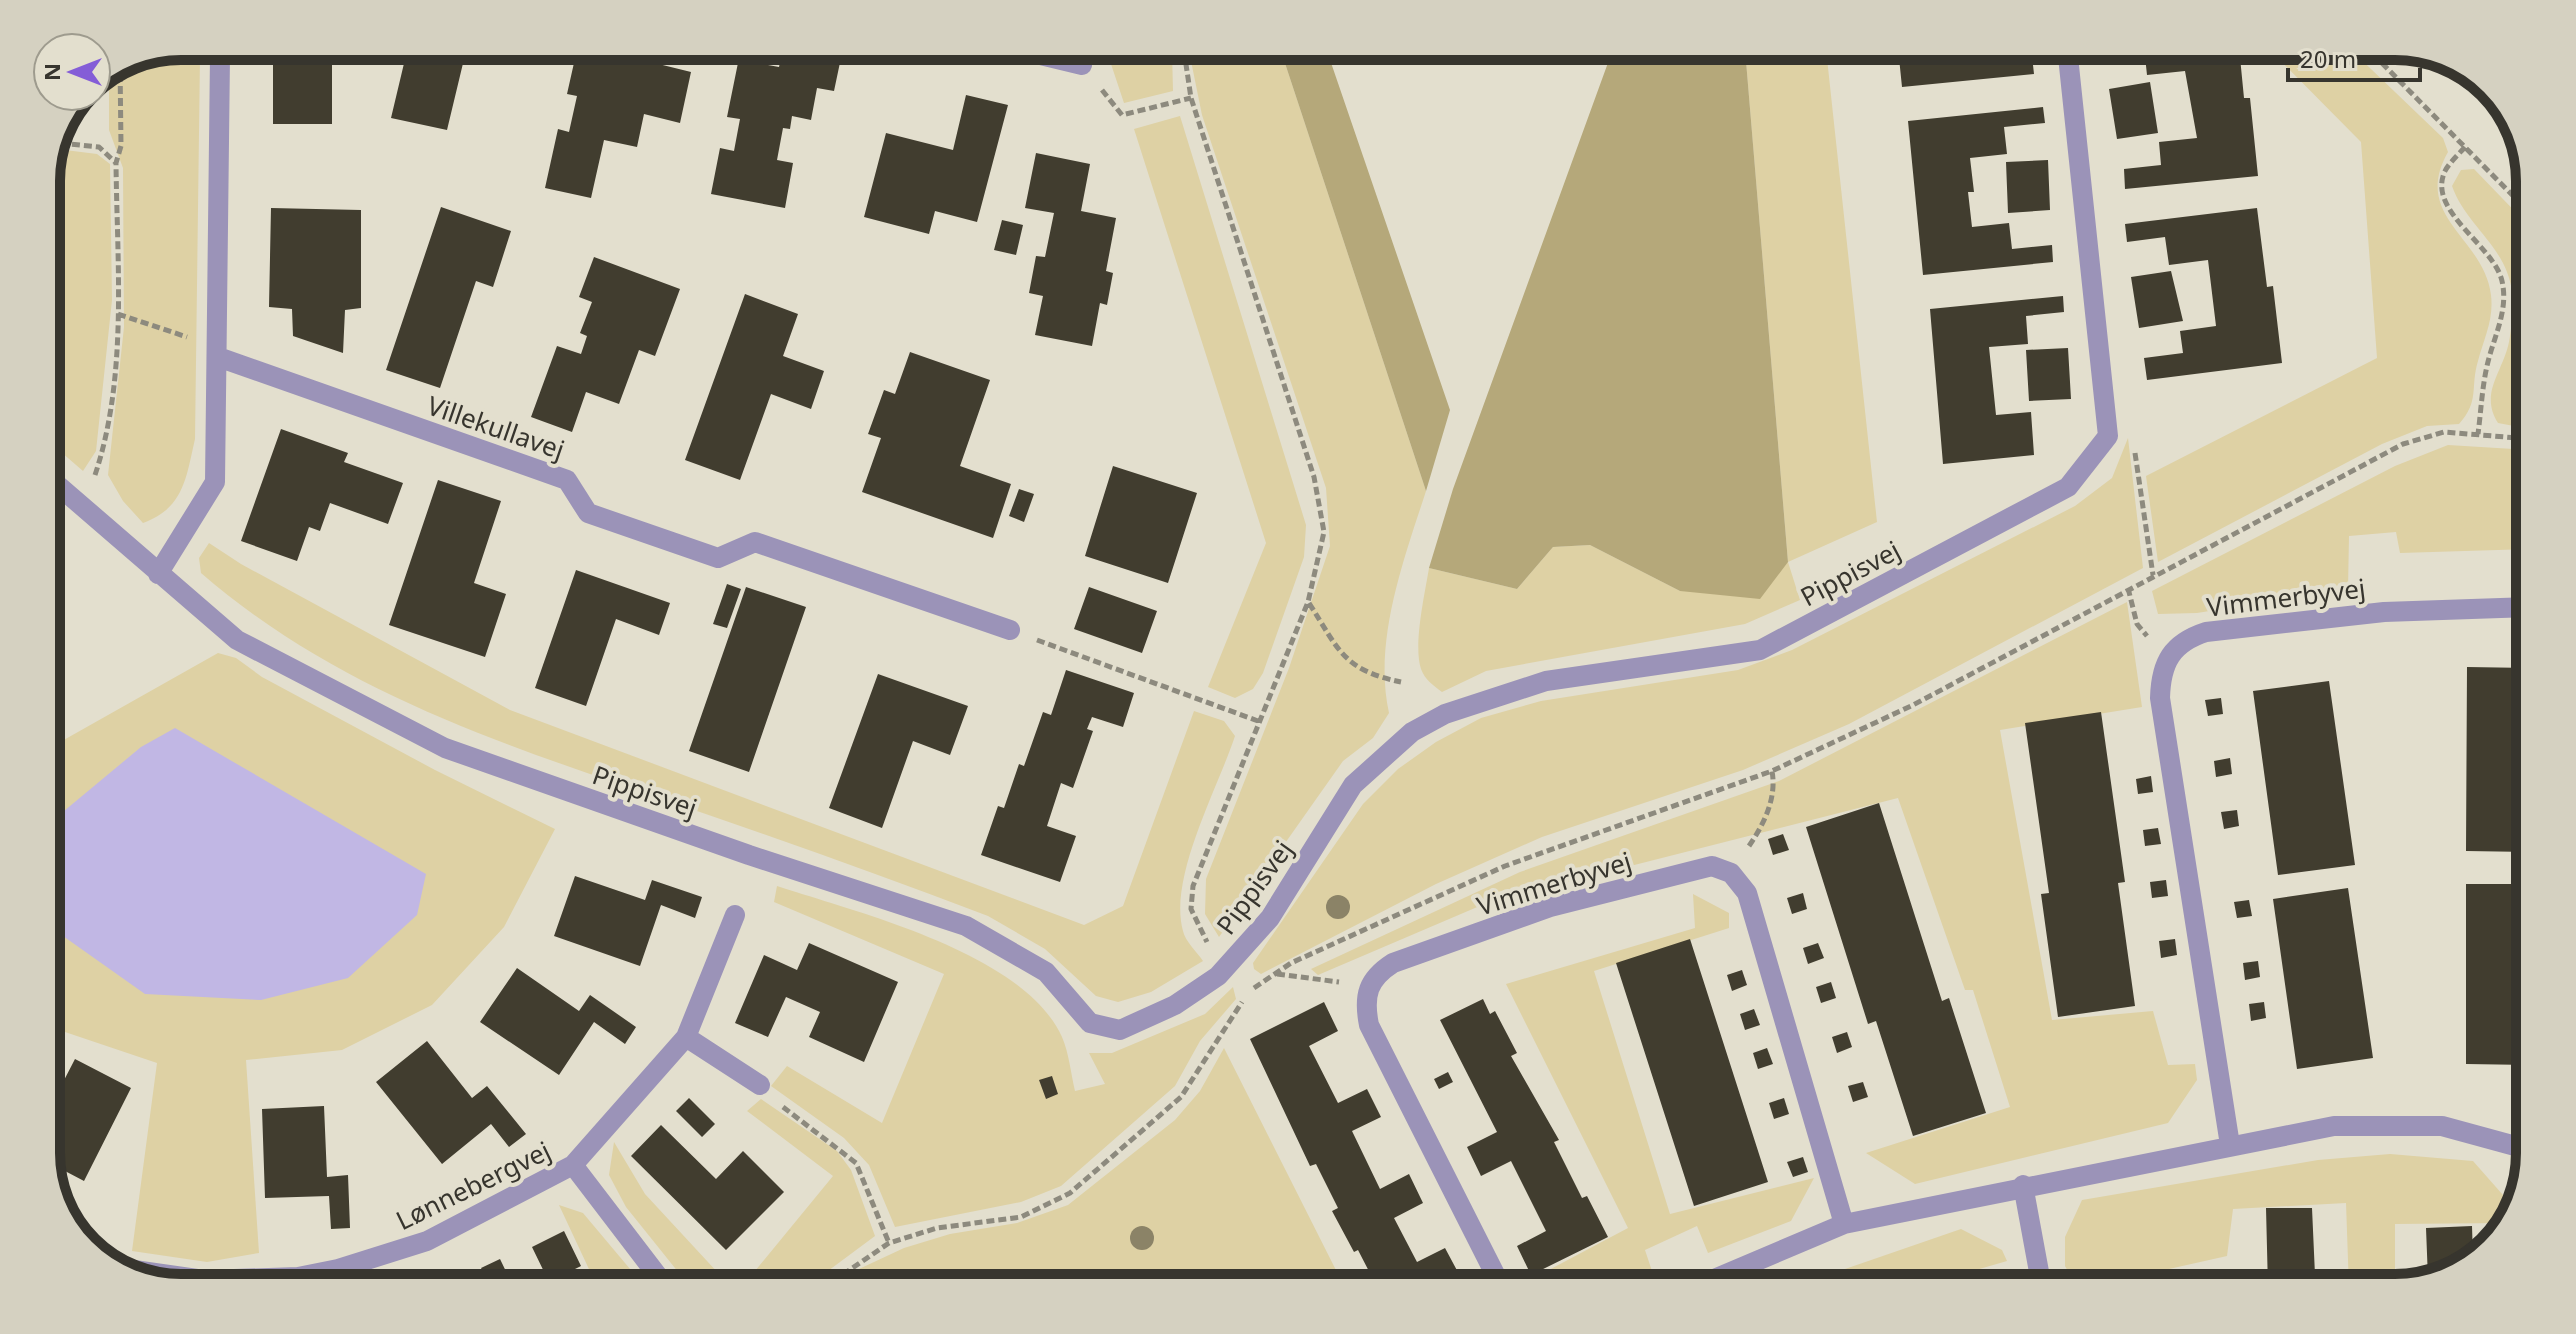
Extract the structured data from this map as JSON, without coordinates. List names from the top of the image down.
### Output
{
  "streets": {
    "street": [
      "Villekullavej",
      "Pippisvej",
      "Vimmerbyvej",
      "Lønnebergvej"
    ]
  },
  "scale_bar": "20 m",
  "north": "left"
}
